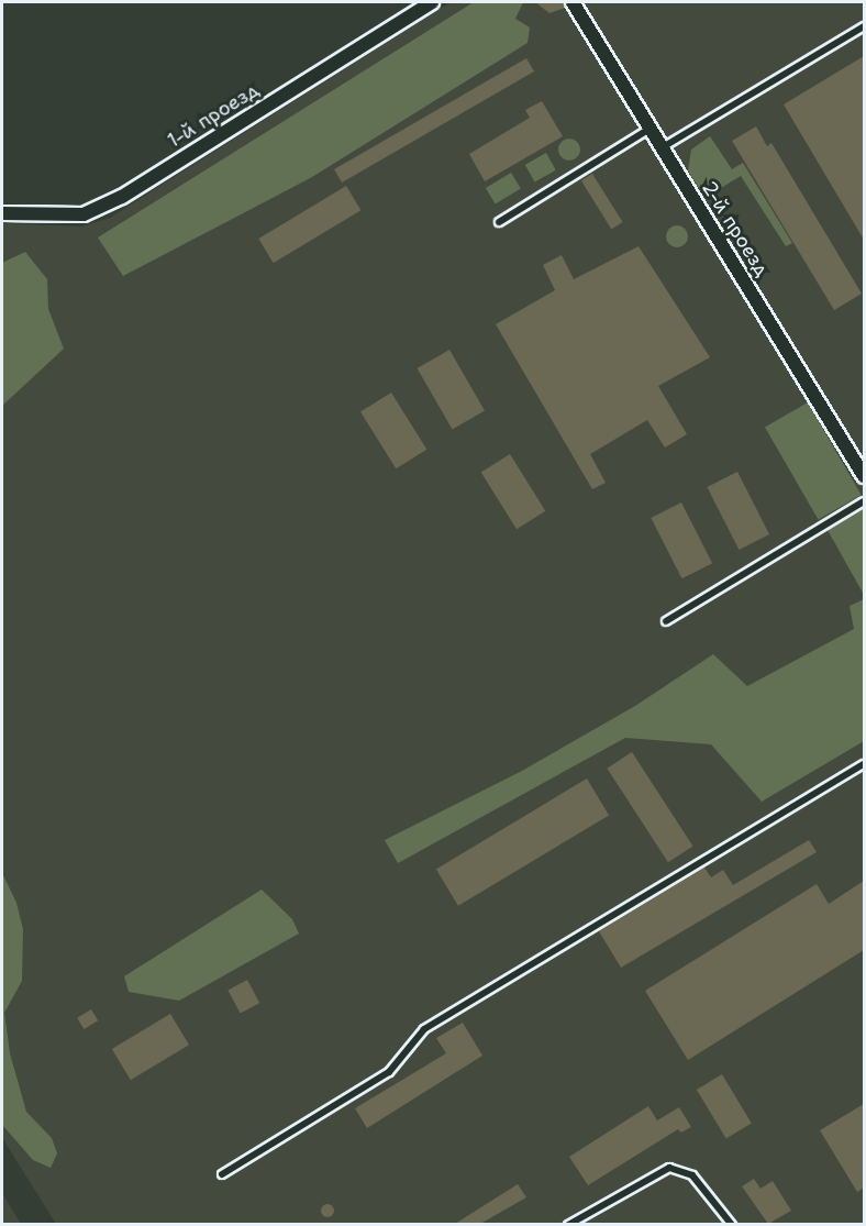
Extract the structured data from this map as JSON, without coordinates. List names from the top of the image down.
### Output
{
  "streets": {
    "street": ["1-й проезд", "2-й проезд"]
  }
}
